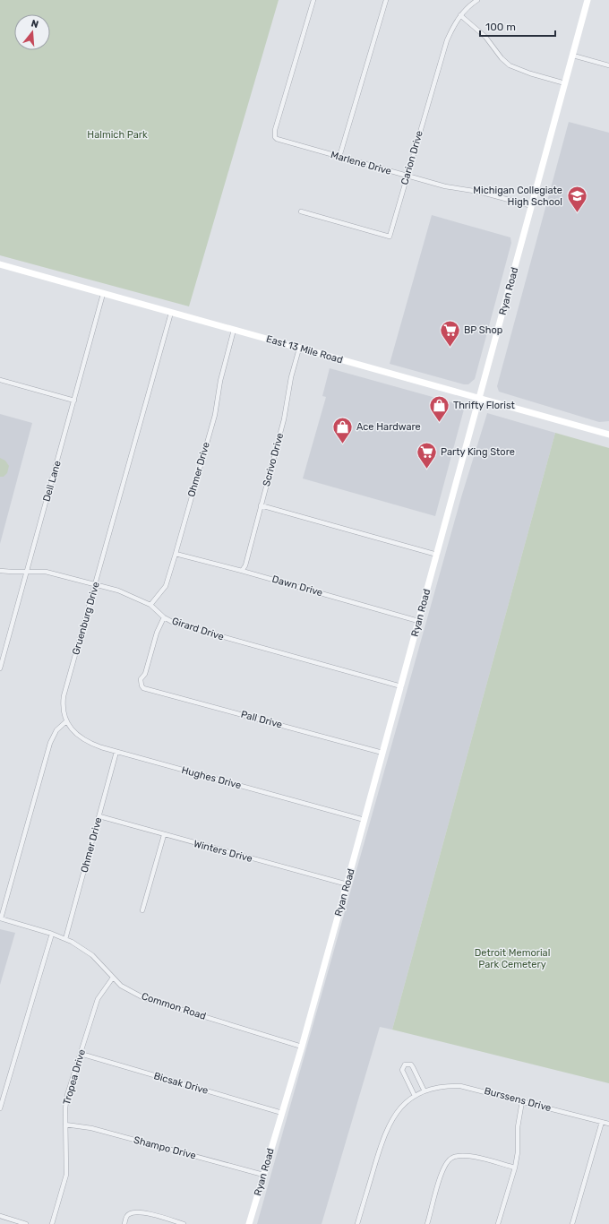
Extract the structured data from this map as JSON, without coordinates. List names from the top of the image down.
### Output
{
  "streets": {
    "main road": ["Ryan Road", "East 13 Mile Road"],
    "street": [
      "Carion Drive",
      "Marlene Drive",
      "Scrivo Drive",
      "Ohmer Drive",
      "Dell Lane",
      "Dawn Drive",
      "Gruenburg Drive",
      "Girard Drive",
      "Pall Drive",
      "Hughes Drive",
      "Winters Drive",
      "Common Road",
      "Tropea Drive",
      "Bicsak Drive",
      "Burssens Drive",
      "Shampo Drive"
    ]
  },
  "crossings": [
    ["Carion Drive", "Marlene Drive"],
    ["Marlene Drive", "Ryan Road"],
    ["Ryan Road", "East 13 Mile Road"],
    ["Ryan Road", "Dawn Drive"],
    ["Ryan Road", "Girard Drive"],
    ["Ryan Road", "Pall Drive"],
    ["Ryan Road", "Hughes Drive"],
    ["Ryan Road", "Winters Drive"],
    ["Ryan Road", "Common Road"],
    ["Ryan Road", "Bicsak Drive"],
    ["Ryan Road", "Shampo Drive"],
    ["East 13 Mile Road", "Scrivo Drive"],
    ["East 13 Mile Road", "Ohmer Drive"],
    ["East 13 Mile Road", "Dell Lane"],
    ["East 13 Mile Road", "Gruenburg Drive"],
    ["Scrivo Drive", "Dawn Drive"],
    ["Ohmer Drive", "Dawn Drive"],
    ["Ohmer Drive", "Girard Drive"],
    ["Ohmer Drive", "Hughes Drive"],
    ["Ohmer Drive", "Winters Drive"],
    ["Ohmer Drive", "Common Road"],
    ["Dell Lane", "Girard Drive"],
    ["Gruenburg Drive", "Girard Drive"],
    ["Gruenburg Drive", "Hughes Drive"],
    ["Girard Drive", "Pall Drive"],
    ["Common Road", "Tropea Drive"],
    ["Tropea Drive", "Bicsak Drive"],
    ["Tropea Drive", "Shampo Drive"]
  ],
  "parks": ["Halmich Park", "Detroit Memorial Park Cemetery"],
  "places": {
    "school or university": ["Michigan Collegiate High School"],
    "supermarket": ["BP Shop", "Party King Store"],
    "shop": ["Thrifty Florist", "Ace Hardware"]
  },
  "scale_bar": "100 m",
  "north": "top"
}
